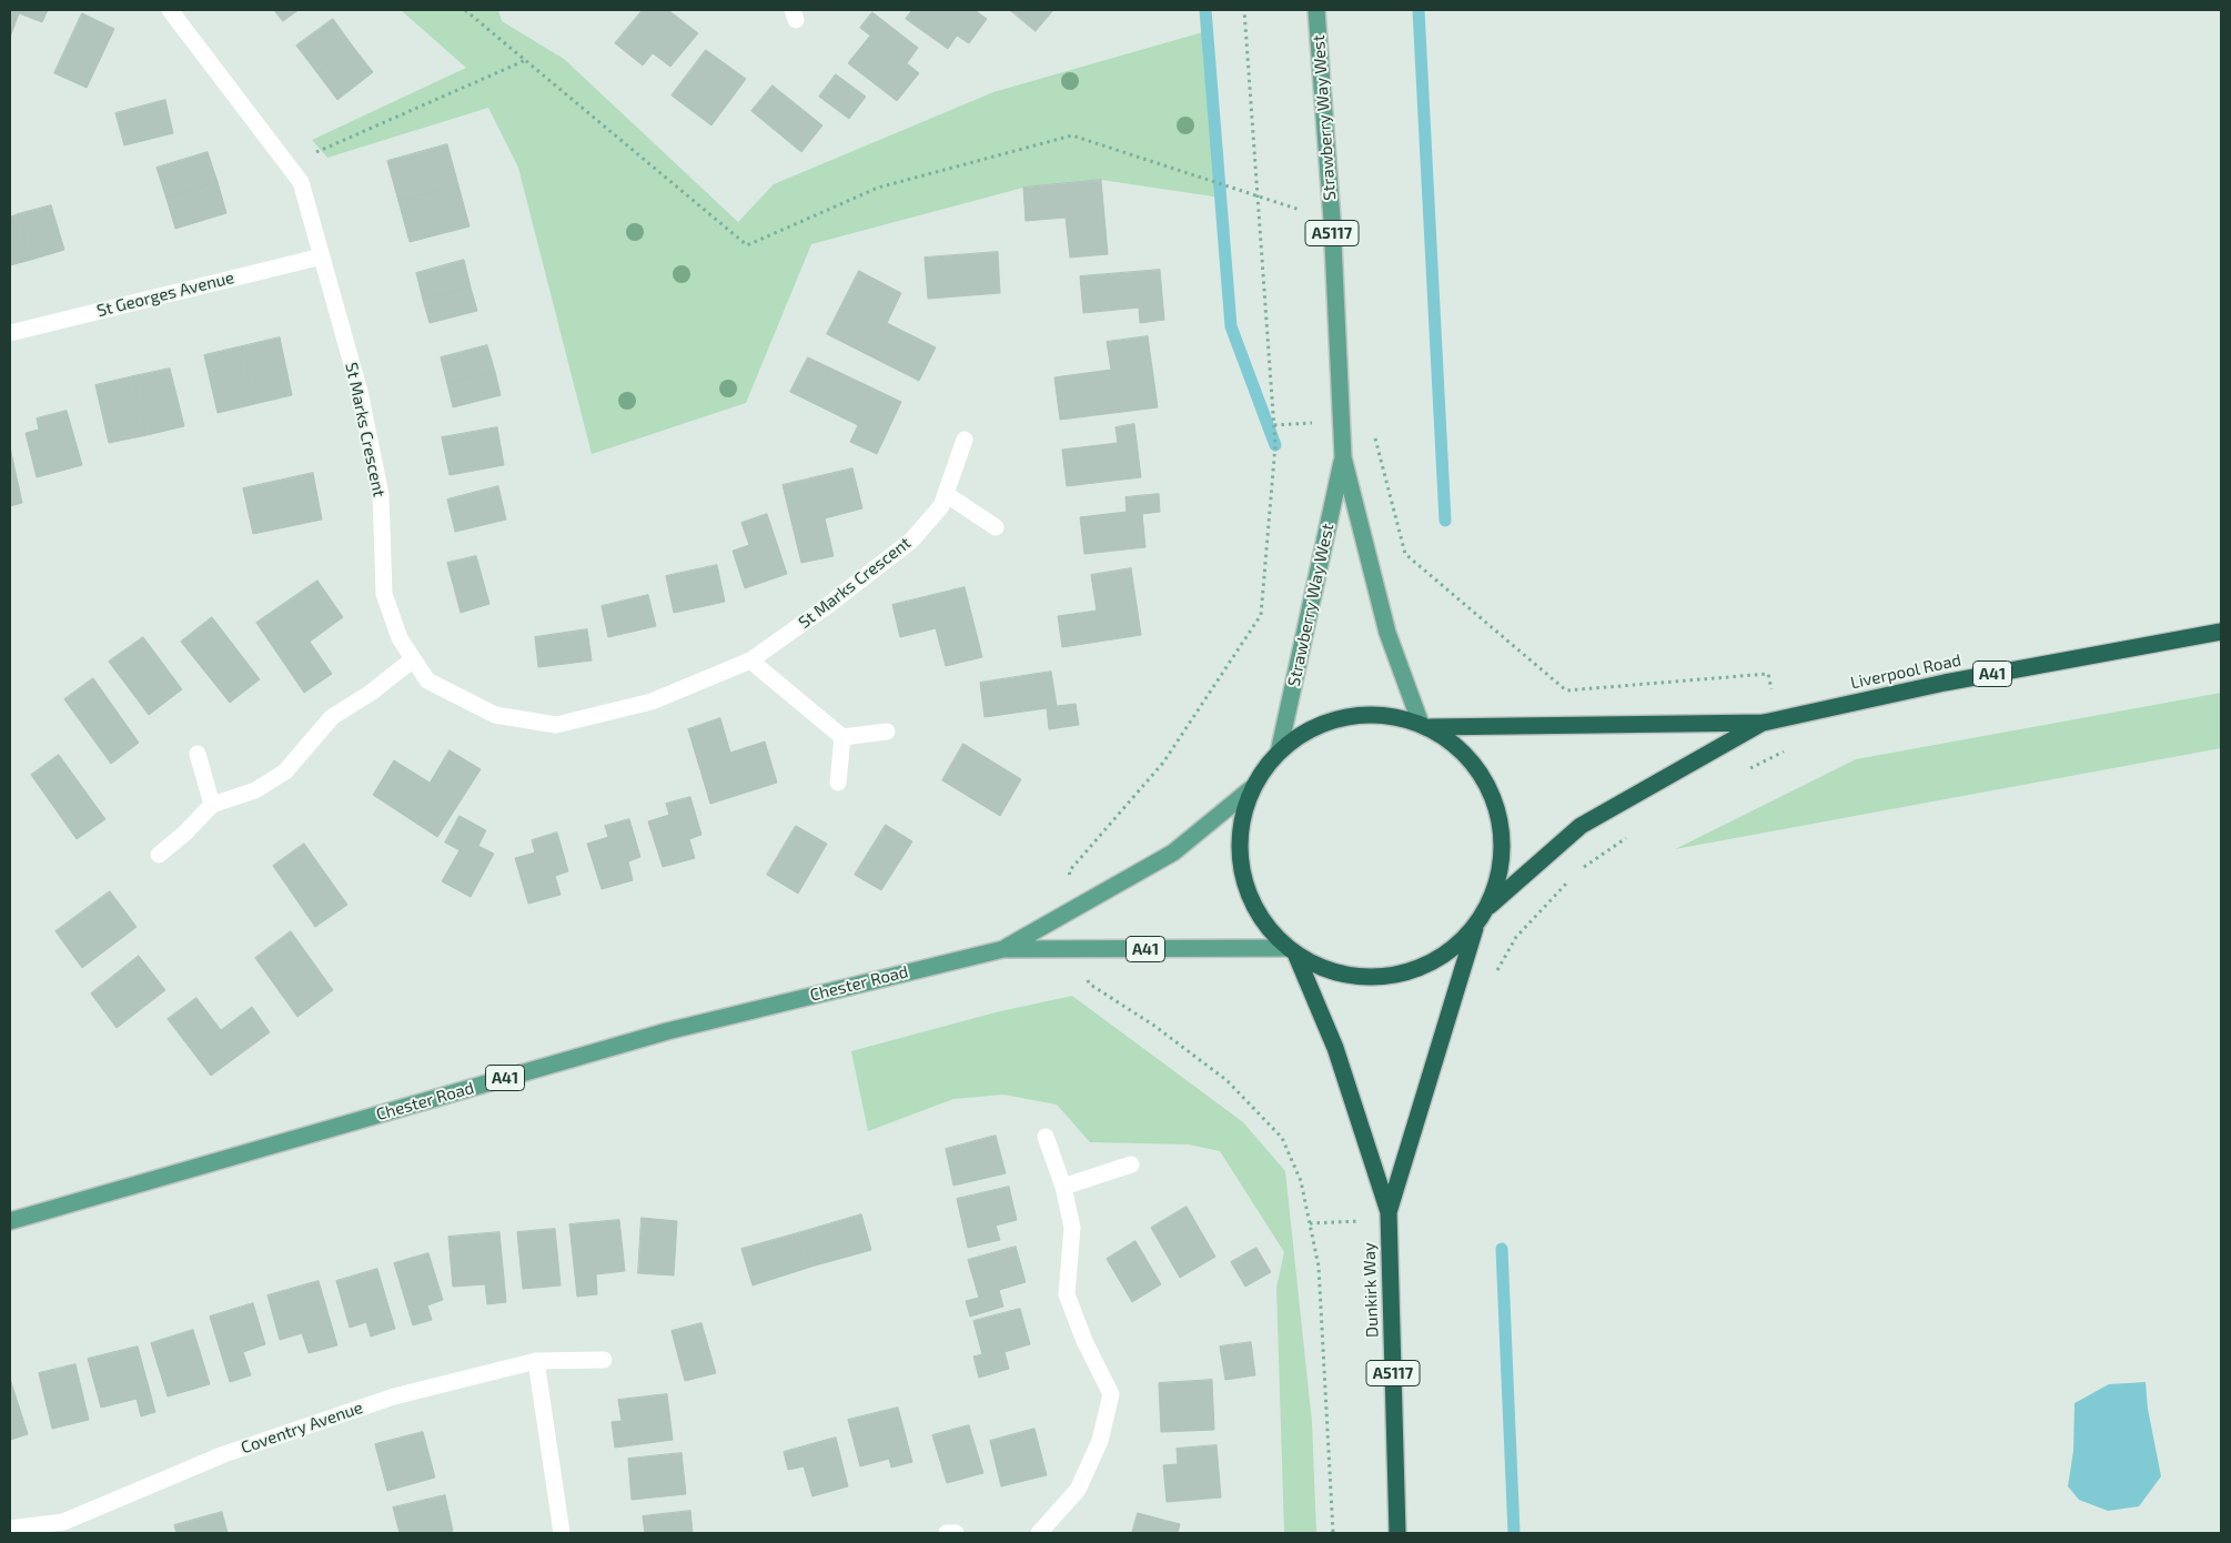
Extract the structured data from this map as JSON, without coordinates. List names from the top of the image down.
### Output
{
  "streets": {
    "highway": [
      "A5117",
      "Liverpool Road",
      "A41",
      "Dunkirk Way"
    ],
    "main road": ["Strawberry Way West", "Chester Road"],
    "street": ["St Georges Avenue", "St Marks Crescent", "Coventry Avenue"]
  },
  "crossings": [
    ["Strawberry Way West", "Liverpool Road"],
    ["Strawberry Way West", "A41"],
    ["St Georges Avenue", "St Marks Crescent"],
    ["Liverpool Road", "A41"],
    ["A41", "Chester Road"],
    ["A41", "Dunkirk Way"],
    ["Chester Road", "Dunkirk Way"]
  ]
}
